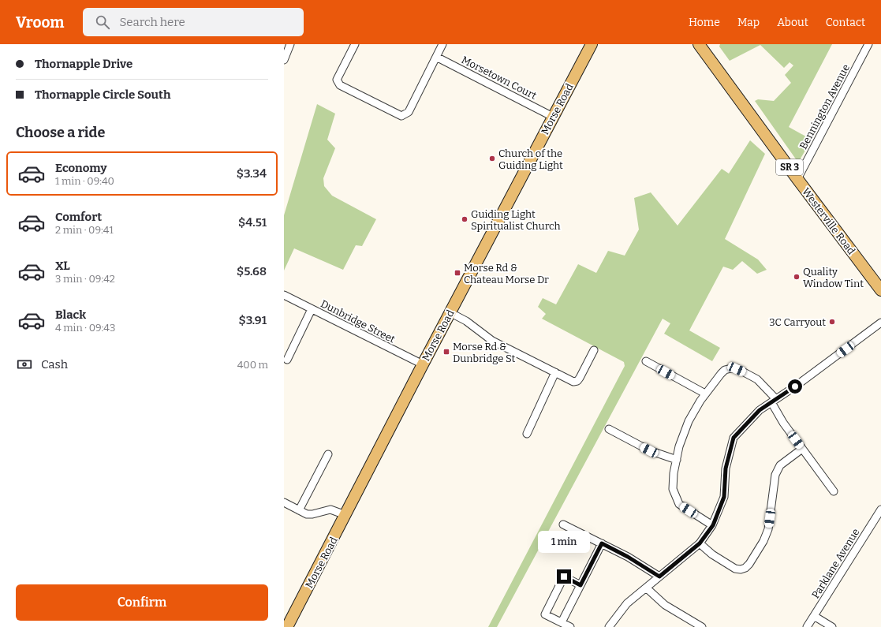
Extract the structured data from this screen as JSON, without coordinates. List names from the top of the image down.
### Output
{
  "streets": {
    "main road": ["Morse Road", "SR 3", "Westerville Road"],
    "street": [
      "Morsetown Court",
      "Bennington Avenue",
      "Dunbridge Street",
      "Parklane Avenue"
    ]
  },
  "crossings": [
    ["Morsetown Court", "Morse Road"],
    ["Bennington Avenue", "Westerville Road"],
    ["Morse Road", "Dunbridge Street"]
  ],
  "places": {
    "other": [
      "Church of the Guiding Light",
      "Guiding Light Spiritualist Church",
      "Quality Window Tint",
      "3C Carryout"
    ],
    "transit": ["Morse Rd & Chateau Morse Dr", "Morse Rd & Dunbridge St"]
  },
  "page": {
    "header": "Vroom",
    "search": "Search here",
    "nav": [
      "Home",
      "Map",
      "About",
      "Contact"
    ],
    "banner": ["Thornapple Drive", "Thornapple Circle South"],
    "heading": "Choose a ride",
    "list": [
      {
        "name": "Economy",
        "note": "1 min · 09:40",
        "value": "$3.34"
      },
      {
        "name": "Comfort",
        "note": "2 min · 09:41",
        "value": "$4.51"
      },
      {
        "name": "XL",
        "note": "3 min · 09:42",
        "value": "$5.68"
      },
      {
        "name": "Black",
        "note": "4 min · 09:43",
        "value": "$3.91"
      }
    ],
    "pay": ["Cash", "400 m"],
    "bubble": "1 min",
    "buttons": "Confirm"
  }
}
